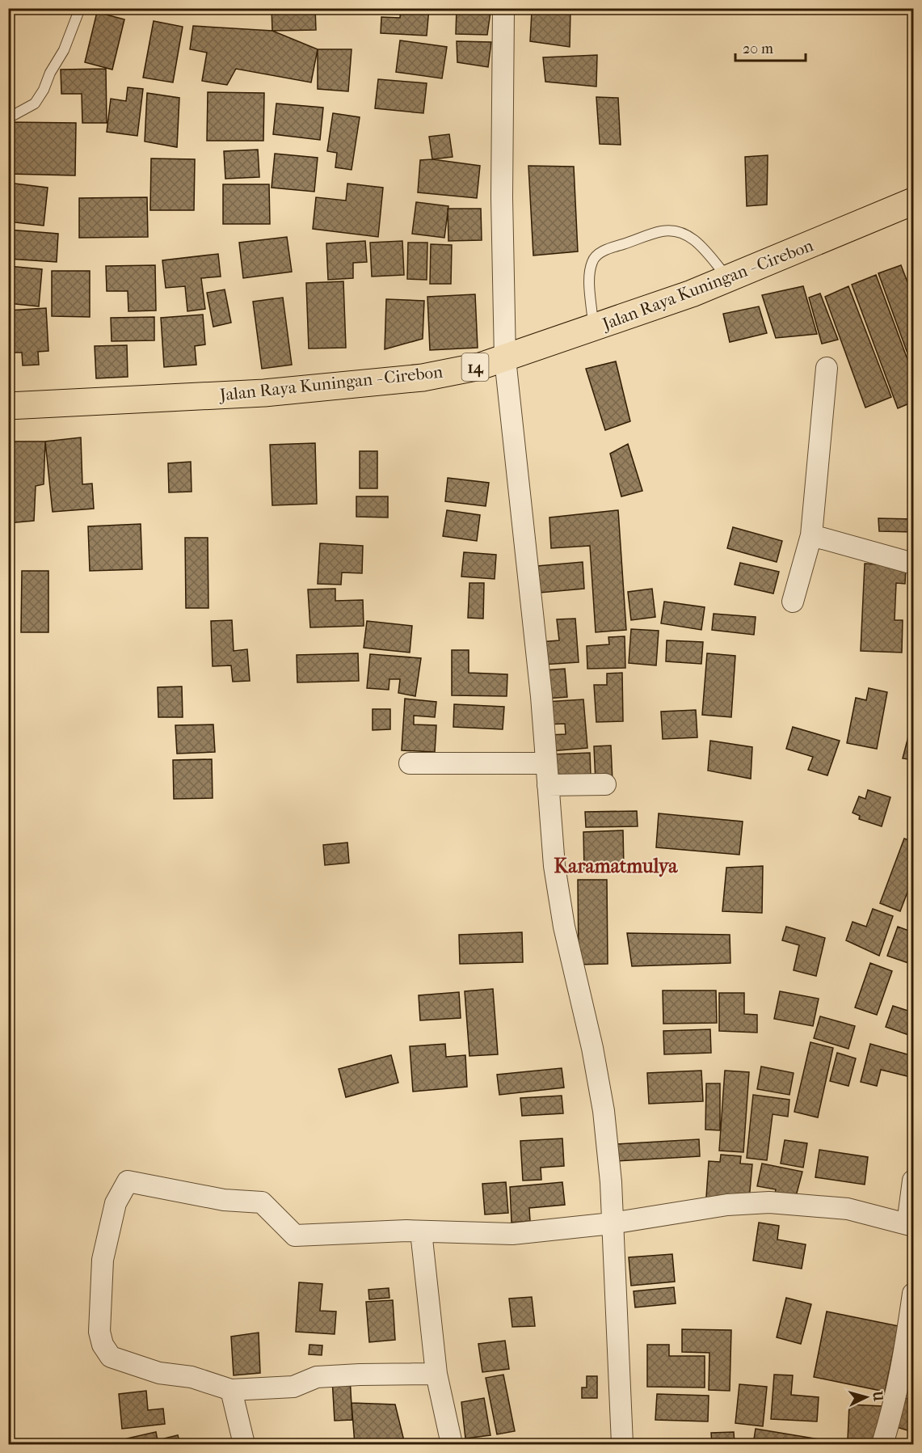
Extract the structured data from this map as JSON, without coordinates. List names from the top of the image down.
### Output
{
  "streets": {
    "highway": ["Jalan Raya Kuningan - Cirebon", "14"]
  },
  "districts": ["Karamatmulya"],
  "scale_bar": "20 m",
  "north": "right"
}
